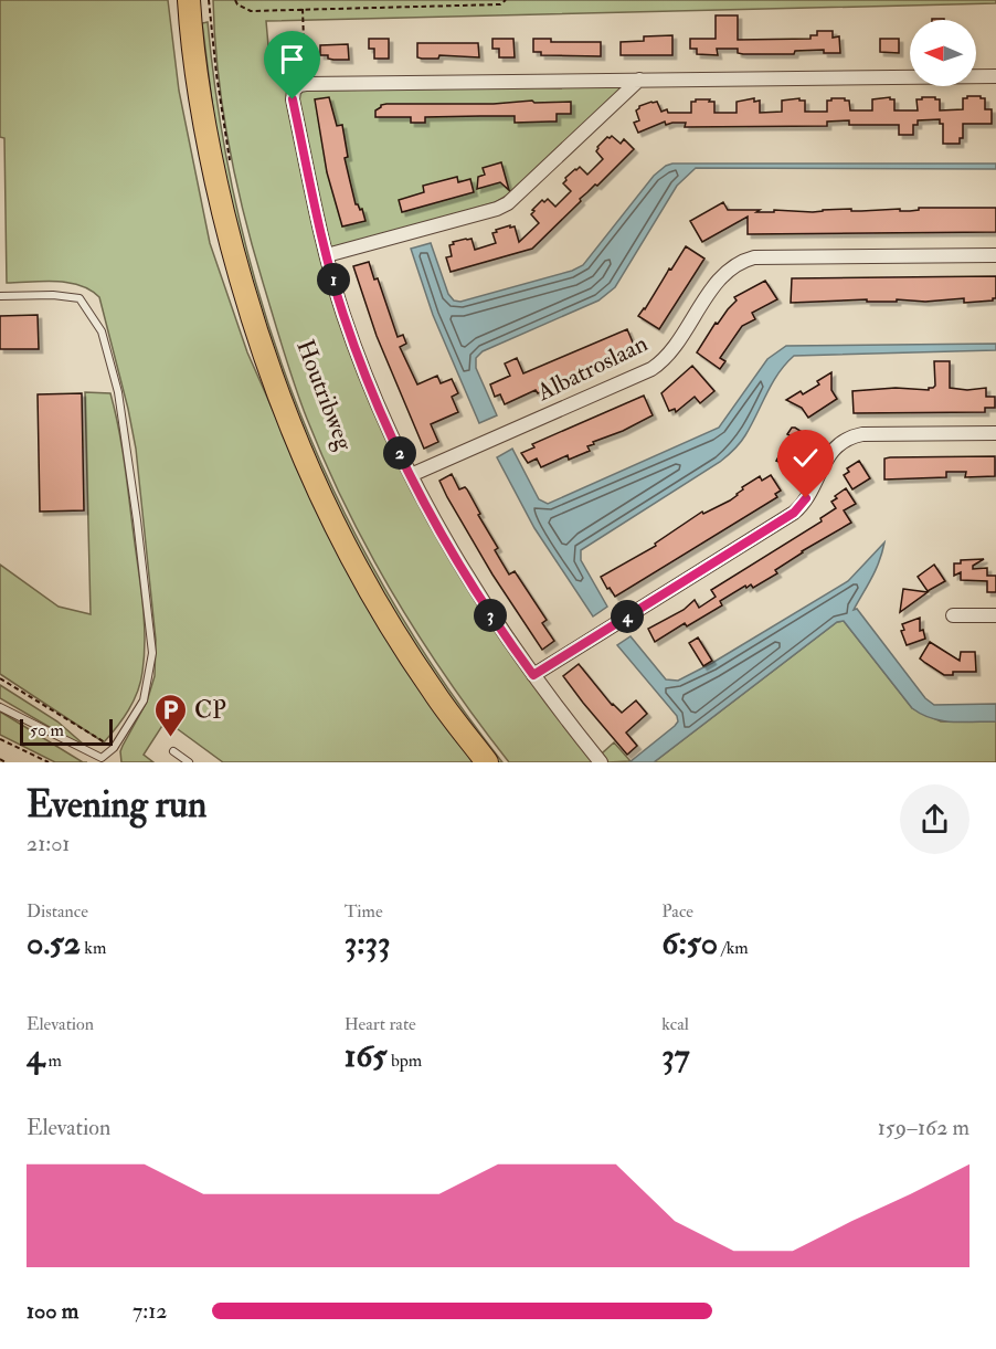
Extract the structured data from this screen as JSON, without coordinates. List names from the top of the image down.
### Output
{
  "streets": {
    "main road": ["Houtribweg"],
    "street": ["Albatroslaan"]
  },
  "places": {
    "parking": ["CP"]
  },
  "scale_bar": "50 m",
  "north": "left",
  "page": {
    "pins": [
      "1",
      "2",
      "3",
      "4"
    ],
    "scale": "50 m",
    "heading": ["Evening run", "21:01"],
    "stats": [
      ["Distance", "0.52 km"],
      ["Time", "3:33"],
      ["Pace", "6:50 /km"],
      ["Elevation", "4 m"],
      ["Heart rate", "165 bpm"],
      ["kcal", "37"]
    ],
    "chart": ["Elevation", "159–162 m"],
    "list": [
      {
        "name": "100 m",
        "note": "7:12"
      }
    ]
  }
}
